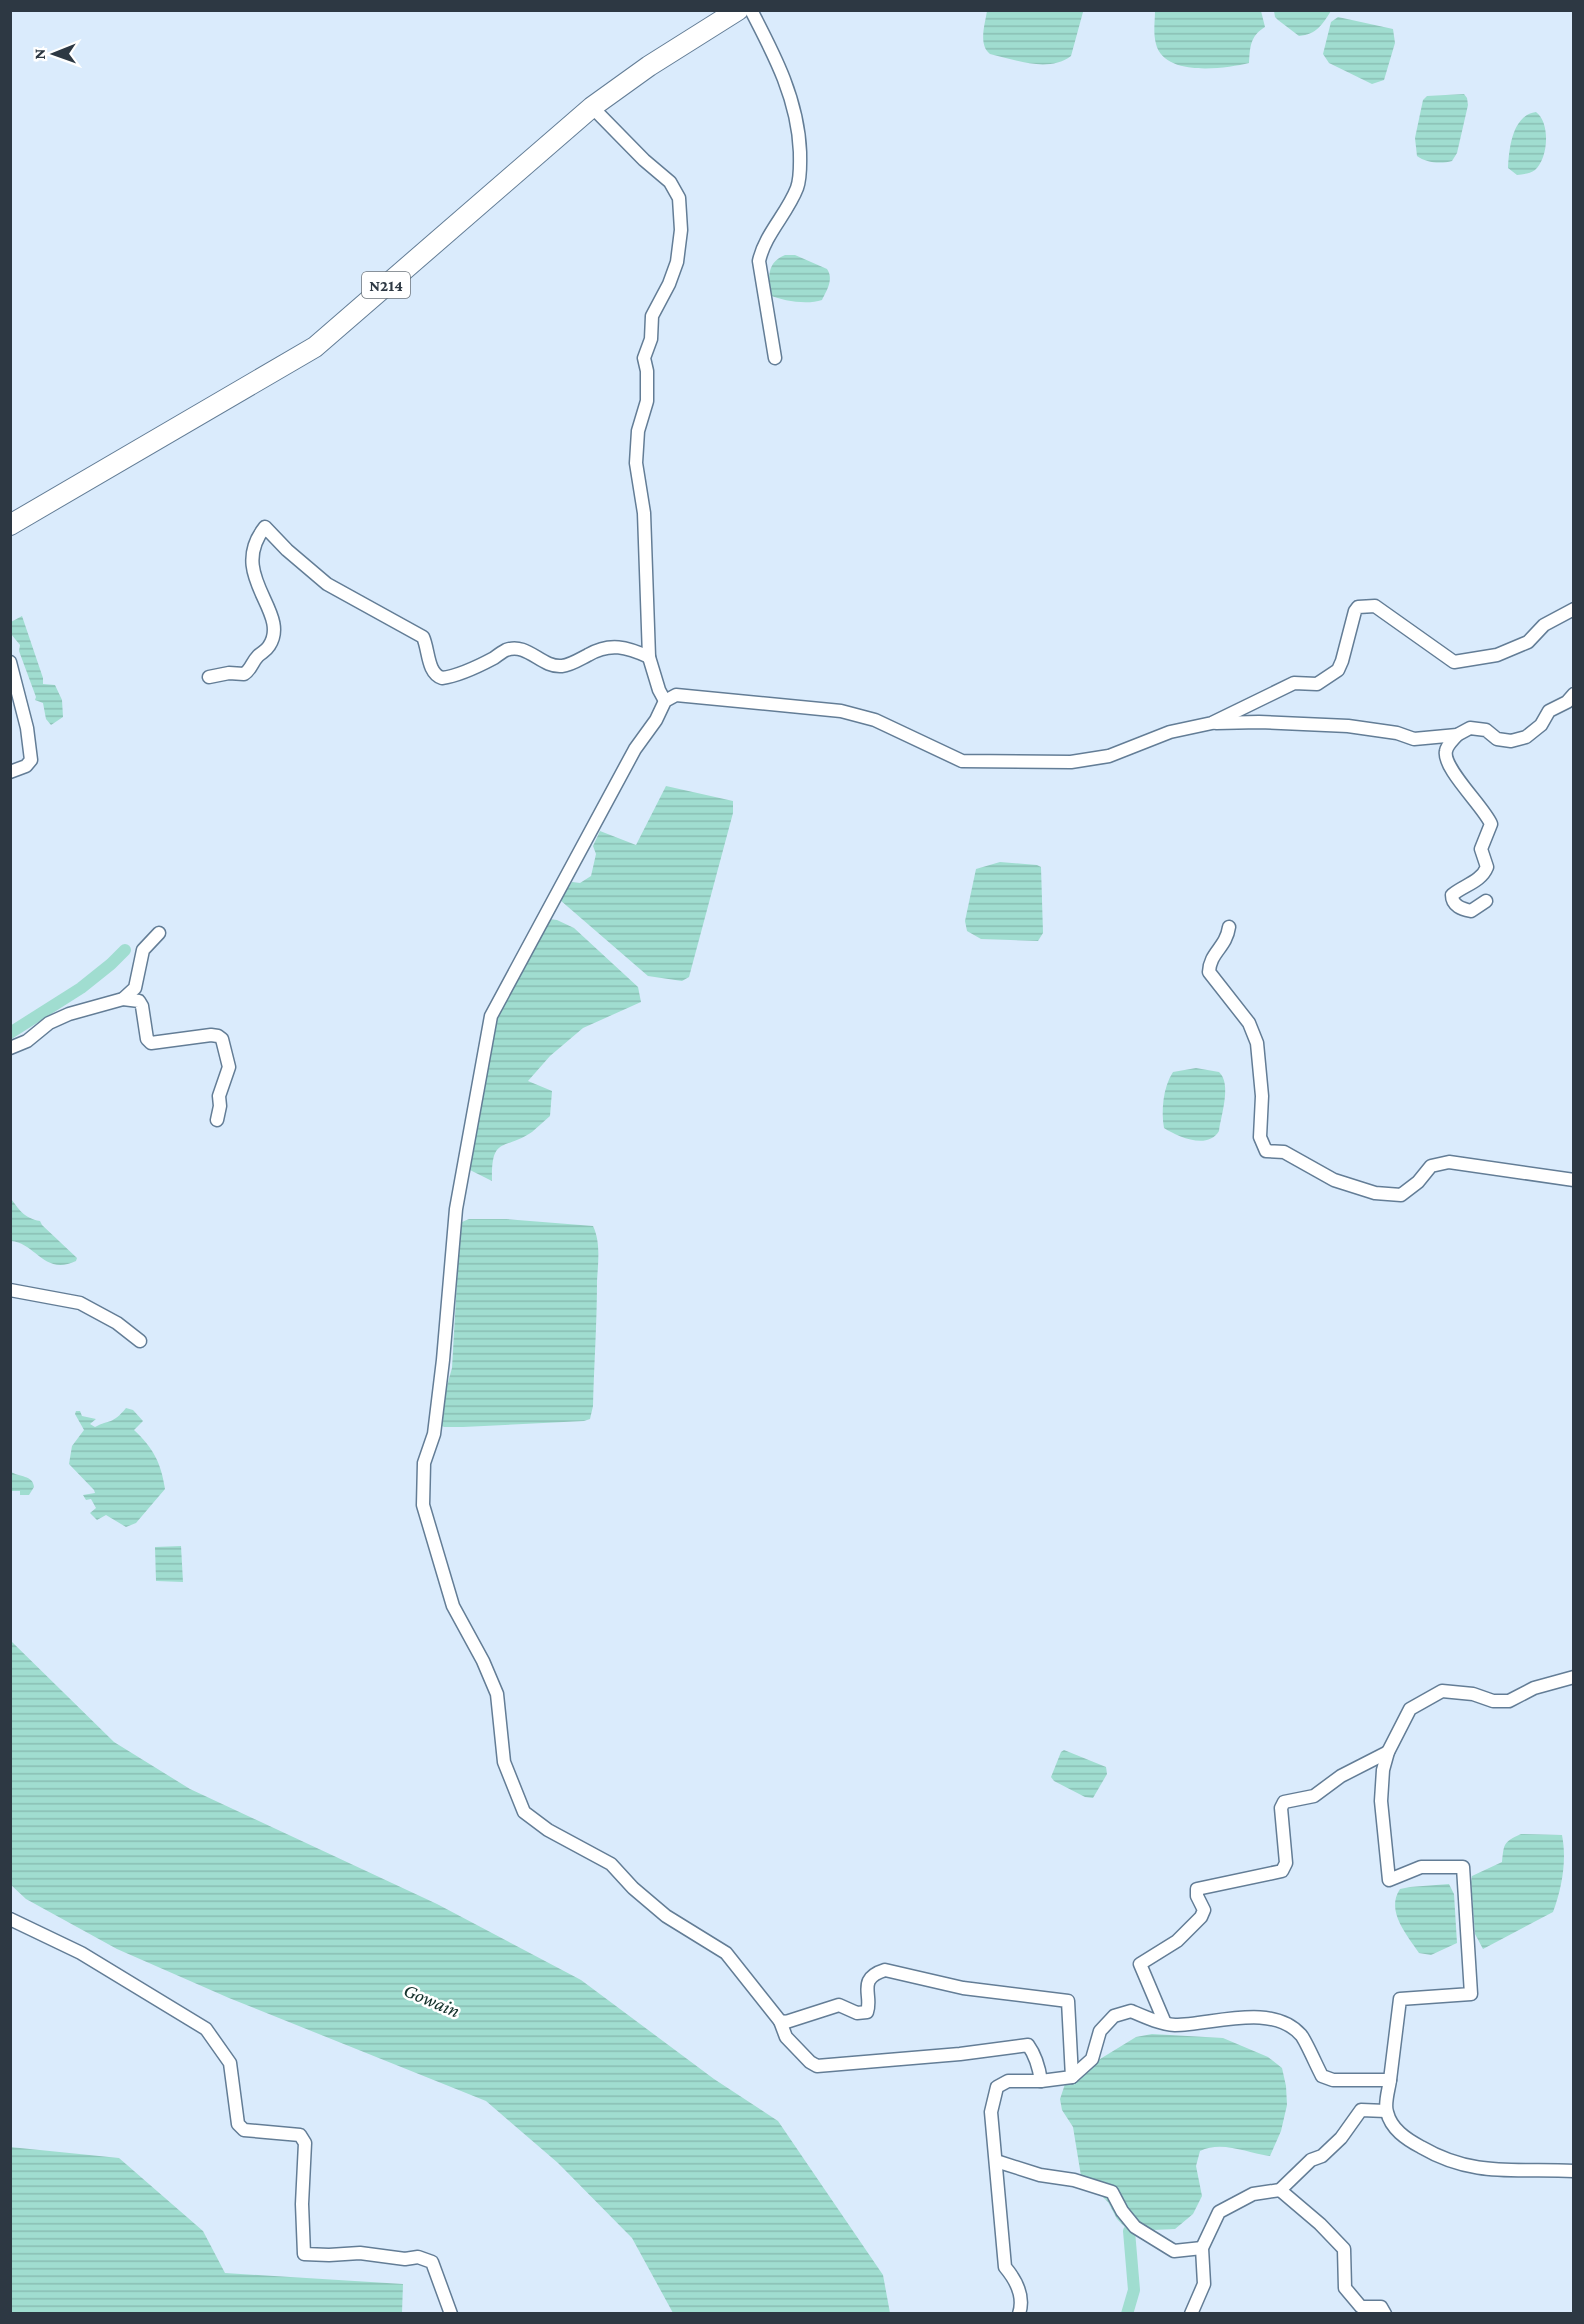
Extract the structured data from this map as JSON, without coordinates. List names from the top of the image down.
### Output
{
  "streets": {
    "highway": ["N214"]
  },
  "water": ["Gowain"],
  "north": "left"
}
